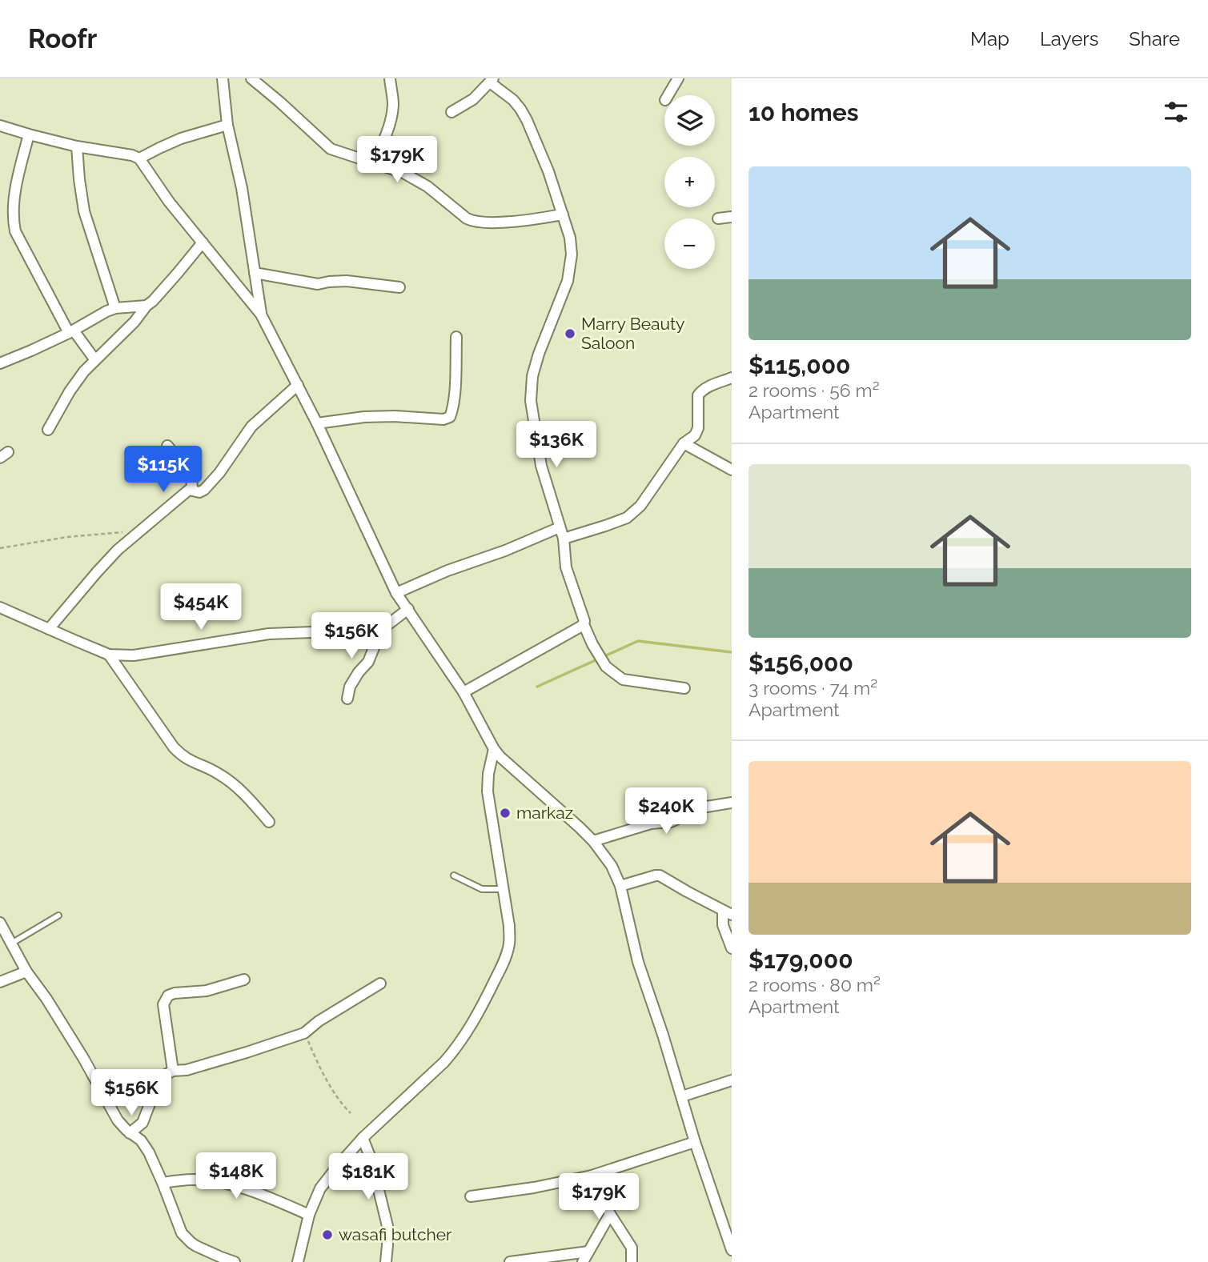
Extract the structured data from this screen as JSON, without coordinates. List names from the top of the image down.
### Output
{
  "places": ["Marry Beauty Saloon", "markaz", "wasafi butcher"],
  "page": {
    "header": "Roofr",
    "nav": ["Map", "Layers", "Share"],
    "heading": "10 homes",
    "map_buttons": ["+", "−"],
    "price": [
      "$179K",
      "$136K",
      "$115K",
      "$454K",
      "$156K",
      "$240K",
      "$156K",
      "$148K",
      "$181K",
      "$179K"
    ],
    "list": [
      {
        "name": "$115,000",
        "note": "2 rooms · 56 m² · Apartment"
      },
      {
        "name": "$156,000",
        "note": "3 rooms · 74 m² · Apartment"
      },
      {
        "name": "$179,000",
        "note": "2 rooms · 80 m² · Apartment"
      }
    ]
  }
}
